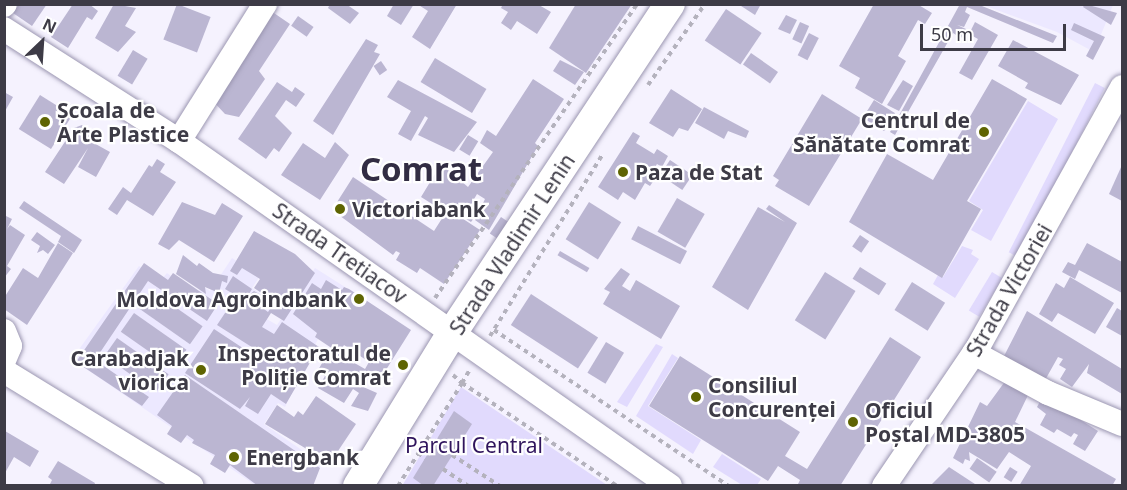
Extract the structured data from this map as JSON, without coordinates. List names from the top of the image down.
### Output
{
  "streets": {
    "main road": ["Strada Vladimir Lenin"],
    "street": ["Strada Tretiacov", "Strada Victoriei"]
  },
  "crossings": [
    ["Strada Vladimir Lenin", "Strada Tretiacov"]
  ],
  "districts": ["Comrat"],
  "parks": ["Parcul Central"],
  "places": [
    "Școala de Arte Plastice",
    "Centrul de Sănătate Comrat",
    "Paza de Stat",
    "Victoriabank",
    "Moldova Agroindbank",
    "Inspectoratul de Poliție Comrat",
    "Carabadjak viorica",
    "Consiliul Concurenței",
    "Oficiul Poștal MD-3805",
    "Energbank"
  ],
  "scale_bar": "50 m",
  "north": "top right"
}
